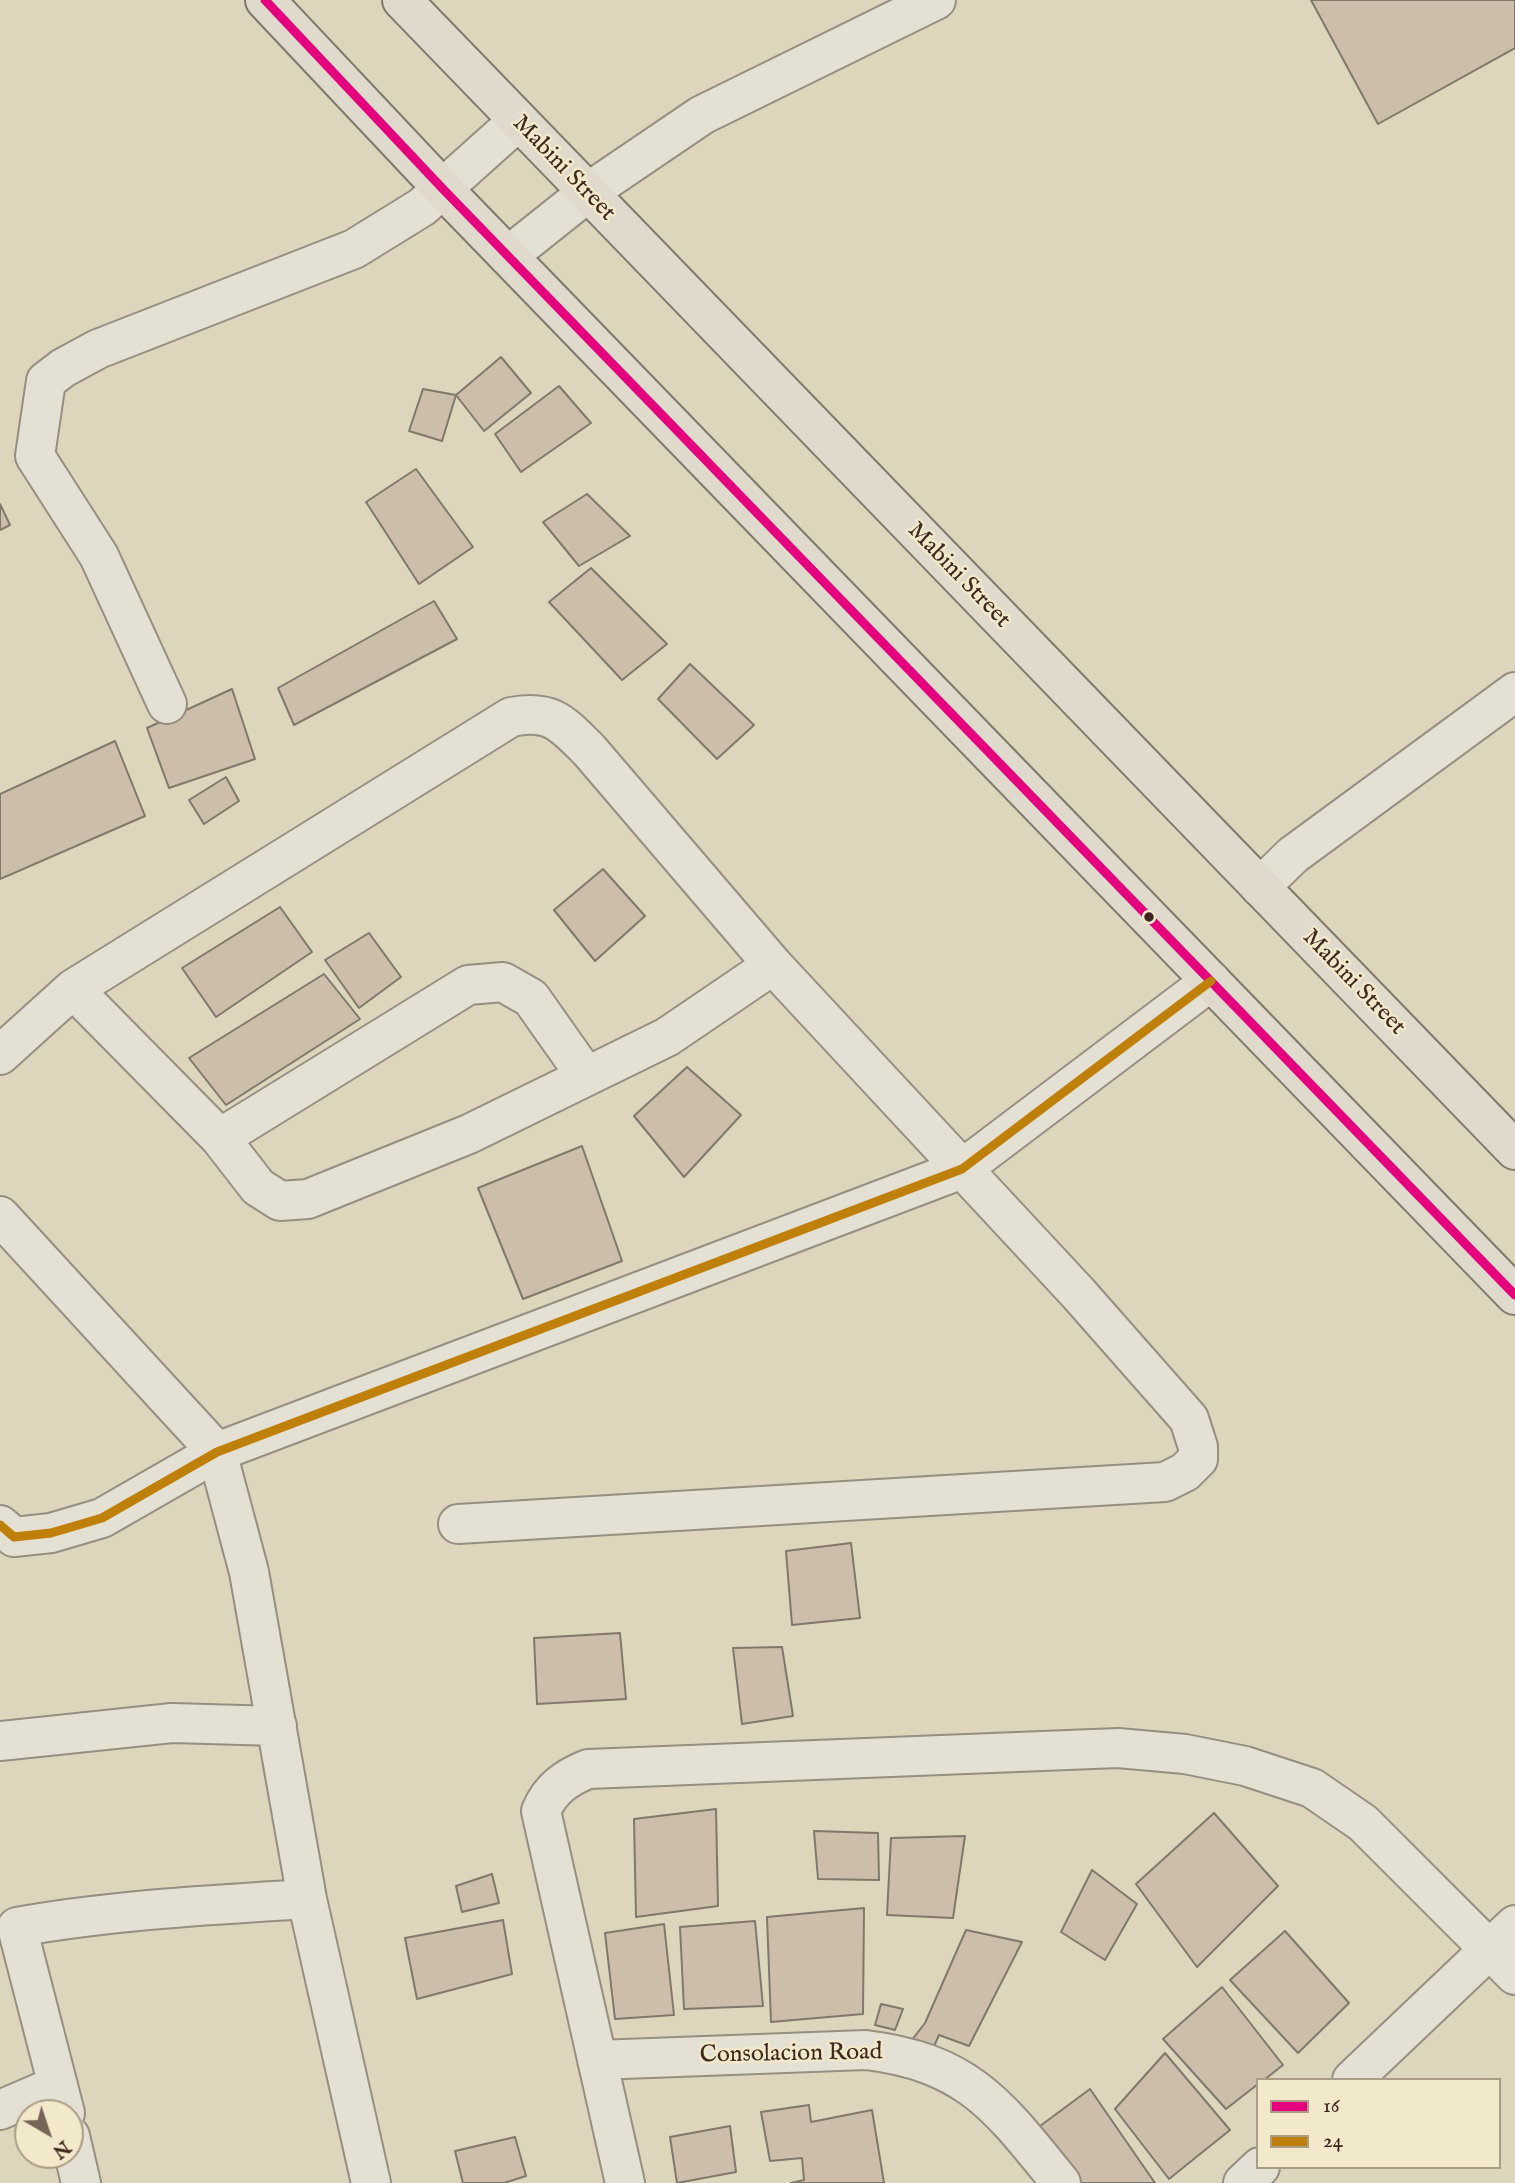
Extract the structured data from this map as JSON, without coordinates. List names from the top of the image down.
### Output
{
  "streets": {
    "main road": ["Mabini Street"],
    "street": ["Consolacion Road"]
  },
  "lines": ["transit line 16", "transit line 24"],
  "legend": ["16", "24"],
  "north": "bottom right"
}
